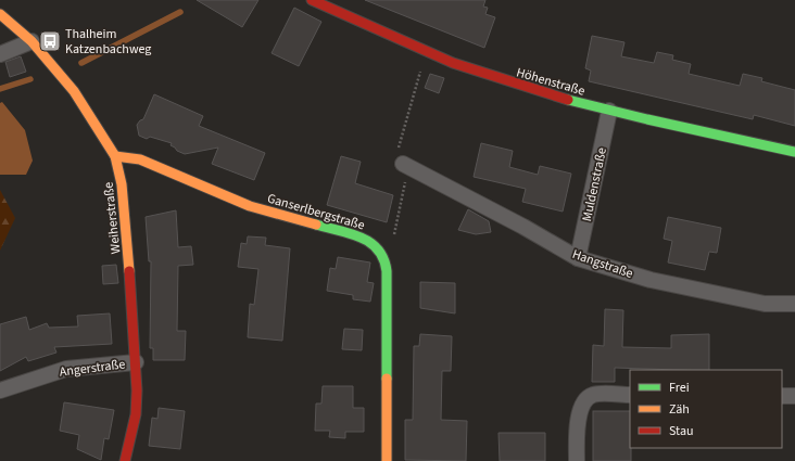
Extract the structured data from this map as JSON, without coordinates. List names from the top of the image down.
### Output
{
  "streets": {
    "street": [
      "Höhenstraße",
      "Muldenstraße",
      "Ganserlbergstraße",
      "Weiherstraße",
      "Hangstraße",
      "Angerstraße"
    ]
  },
  "crossings": [
    ["Höhenstraße", "Muldenstraße"],
    ["Muldenstraße", "Hangstraße"],
    ["Ganserlbergstraße", "Weiherstraße"],
    ["Weiherstraße", "Angerstraße"]
  ],
  "places": {
    "bus stop": ["Thalheim Katzenbachweg"]
  },
  "legend": ["Frei", "Zäh", "Stau"]
}
